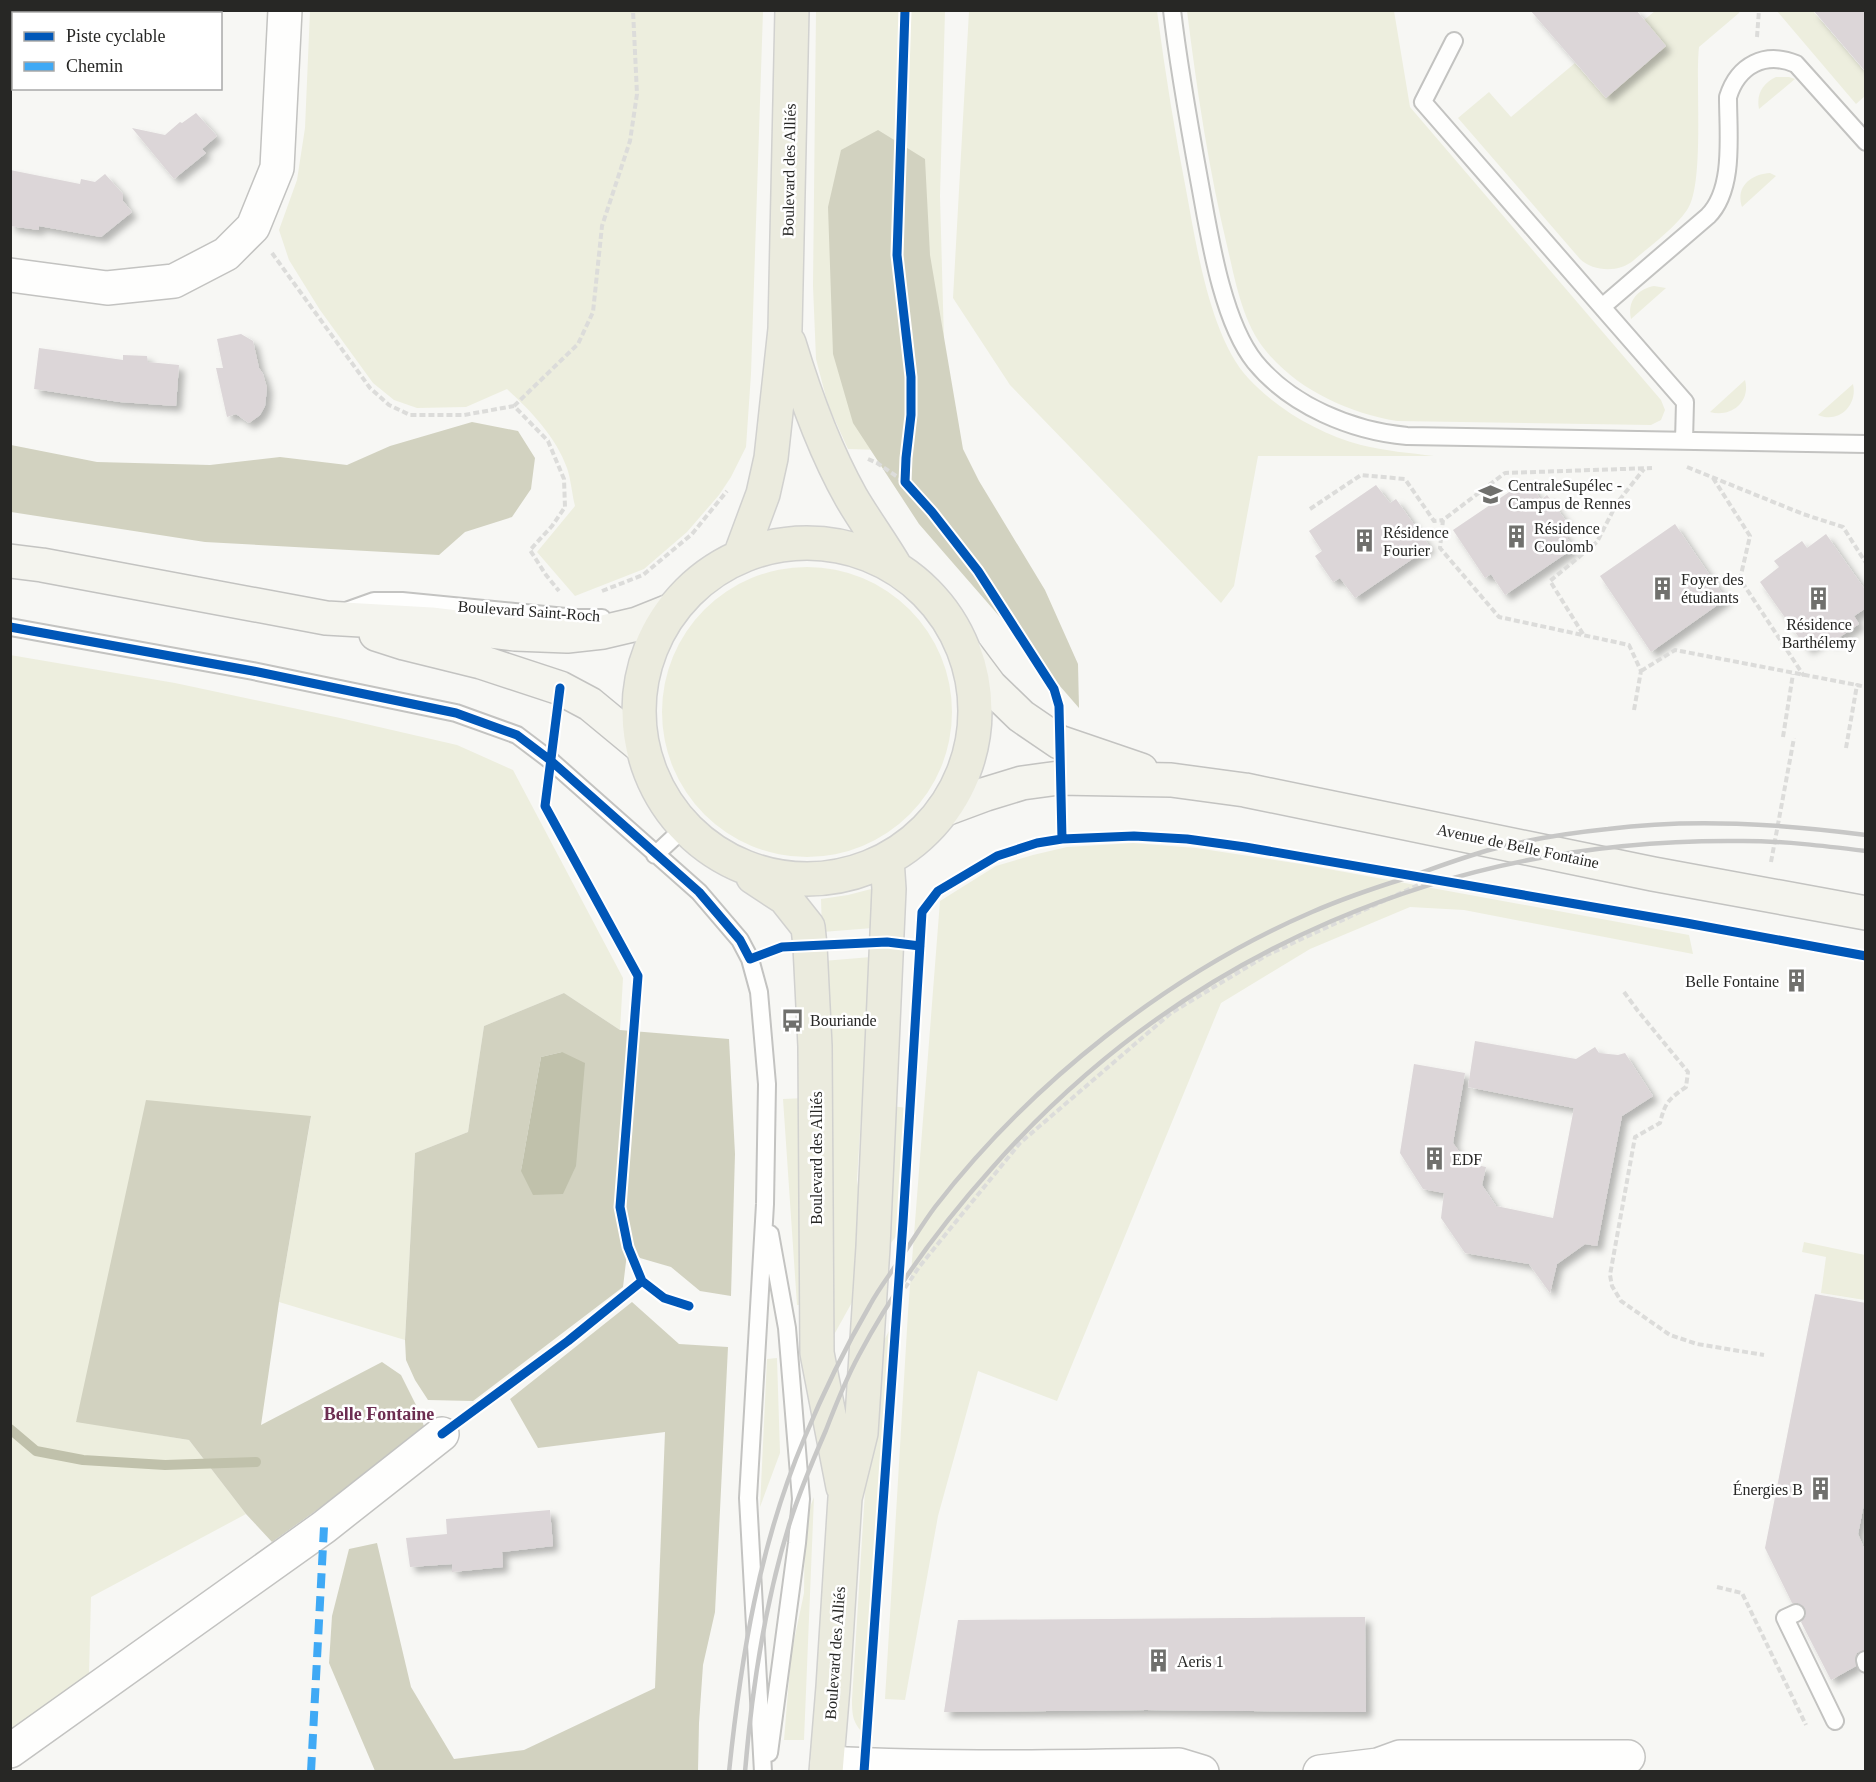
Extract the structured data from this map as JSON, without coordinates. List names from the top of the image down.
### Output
{
  "streets": {
    "main road": ["Boulevard des Alliés", "Boulevard Saint-Roch", "Avenue de Belle Fontaine"]
  },
  "districts": ["Belle Fontaine"],
  "places": {
    "school or university": ["CentraleSupélec - Campus de Rennes"],
    "building": [
      "Résidence Coulomb",
      "Résidence Fourier",
      "Foyer des étudiants",
      "Résidence Barthélemy",
      "Belle Fontaine",
      "EDF",
      "Énergies B",
      "Aeris 1"
    ],
    "bus stop": ["Bouriande"]
  },
  "legend": ["Piste cyclable", "Chemin"]
}
